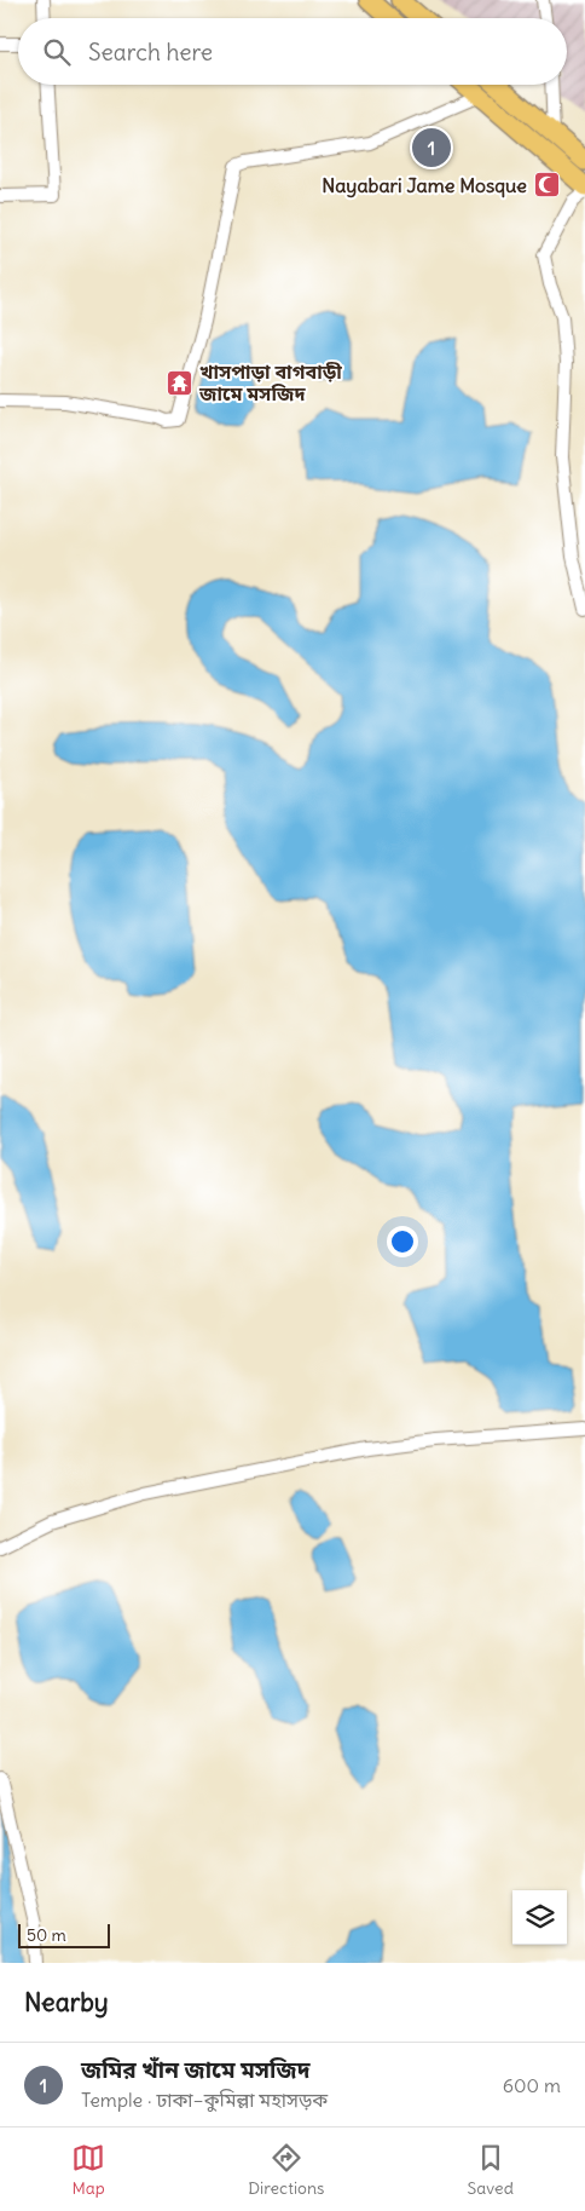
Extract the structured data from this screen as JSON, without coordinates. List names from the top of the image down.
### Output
{
  "places": {
    "mosque": ["Nayabari Jame Mosque"],
    "temple": ["খাসপাড়া বাগবাড়ী জামে মসজিদ"]
  },
  "scale_bar": "50 m",
  "page": {
    "search": "Search here",
    "pins": "1",
    "scale": "50 m",
    "heading": "Nearby",
    "list": [
      {
        "mark": "1",
        "name": "জমির খাঁন জামে মসজিদ",
        "note": "Temple · ঢাকা–কুমিল্লা মহাসড়ক",
        "value": "600 m"
      }
    ],
    "nav": ["Map", "Directions", "Saved"]
  }
}
